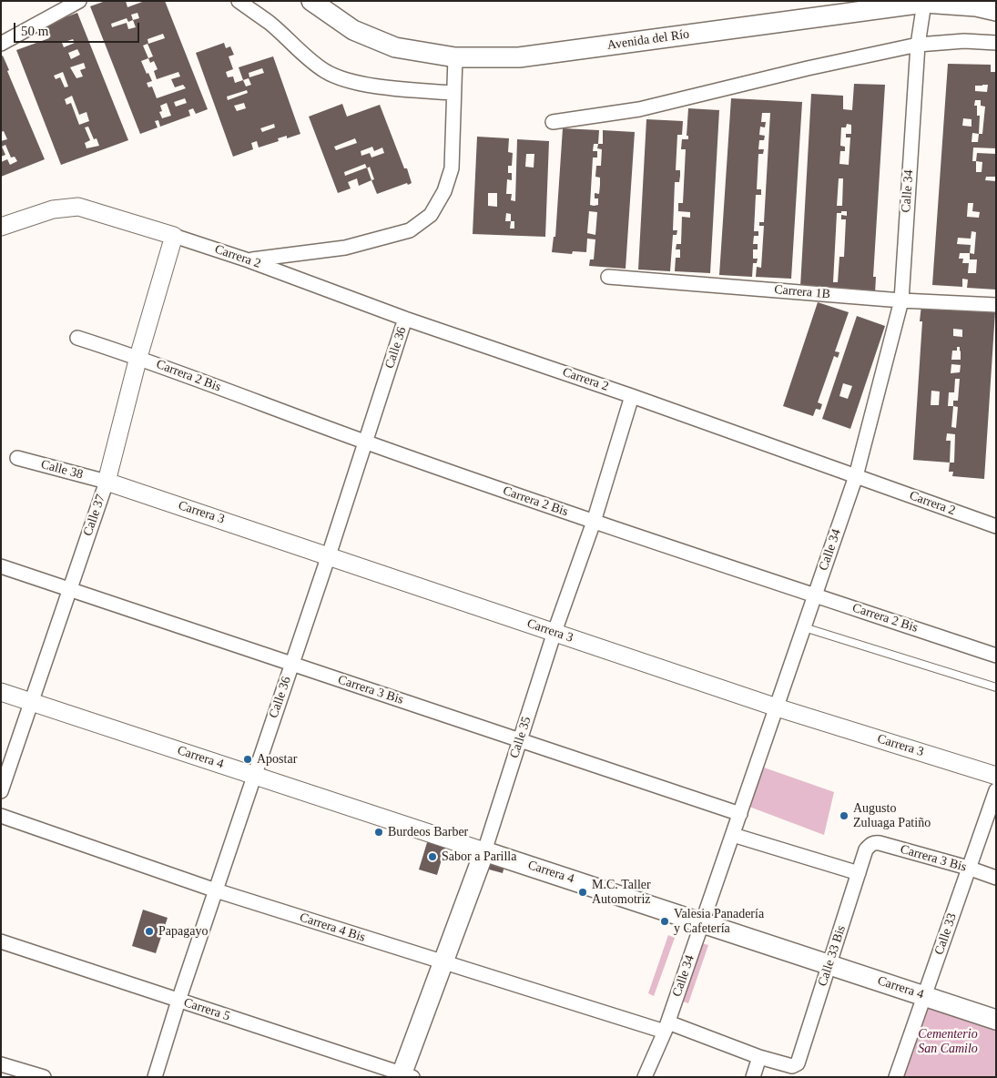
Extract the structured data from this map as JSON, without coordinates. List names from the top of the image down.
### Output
{
  "streets": {
    "main road": ["Avenida del Río", "Calle 35", "Carrera 4"],
    "street": [
      "Calle 34",
      "Carrera 2",
      "Carrera 1B",
      "Calle 36",
      "Carrera 2 Bis",
      "Calle 38",
      "Carrera 3",
      "Calle 37",
      "Carrera 3 Bis",
      "Carrera 4 Bis",
      "Calle 33",
      "Calle 33 Bis",
      "Carrera 5"
    ]
  },
  "crossings": [
    ["Avenida del Río", "Calle 34"],
    ["Calle 34", "Carrera 2"],
    ["Calle 34", "Carrera 1B"],
    ["Calle 34", "Carrera 2 Bis"],
    ["Calle 34", "Carrera 3"],
    ["Calle 34", "Carrera 3 Bis"],
    ["Calle 34", "Carrera 4"],
    ["Calle 34", "Carrera 4 Bis"],
    ["Carrera 2", "Calle 36"],
    ["Carrera 2", "Calle 37"],
    ["Carrera 2", "Calle 35"],
    ["Calle 36", "Carrera 2 Bis"],
    ["Calle 36", "Carrera 3"],
    ["Calle 36", "Carrera 3 Bis"],
    ["Calle 36", "Carrera 4"],
    ["Calle 36", "Carrera 4 Bis"],
    ["Calle 36", "Carrera 5"],
    ["Carrera 2 Bis", "Calle 37"],
    ["Carrera 2 Bis", "Calle 35"],
    ["Calle 38", "Carrera 3"],
    ["Calle 38", "Calle 37"],
    ["Carrera 3", "Calle 37"],
    ["Carrera 3", "Calle 35"],
    ["Calle 37", "Carrera 3 Bis"],
    ["Calle 37", "Carrera 4"],
    ["Carrera 3 Bis", "Calle 35"],
    ["Carrera 3 Bis", "Calle 33"],
    ["Carrera 3 Bis", "Calle 33 Bis"],
    ["Calle 35", "Carrera 4"],
    ["Calle 35", "Carrera 4 Bis"],
    ["Calle 35", "Carrera 5"],
    ["Carrera 4", "Calle 33"],
    ["Carrera 4", "Calle 33 Bis"]
  ],
  "parks": ["Cementerio San Camilo"],
  "places": [
    "Apostar",
    "Augusto Zuluaga Patiño",
    "Burdeos Barber",
    "Sabor a Parilla",
    "M.C. Taller Automotriz",
    "Valesia Panadería y Cafetería",
    "Papagayo"
  ],
  "scale_bar": "50 m"
}
